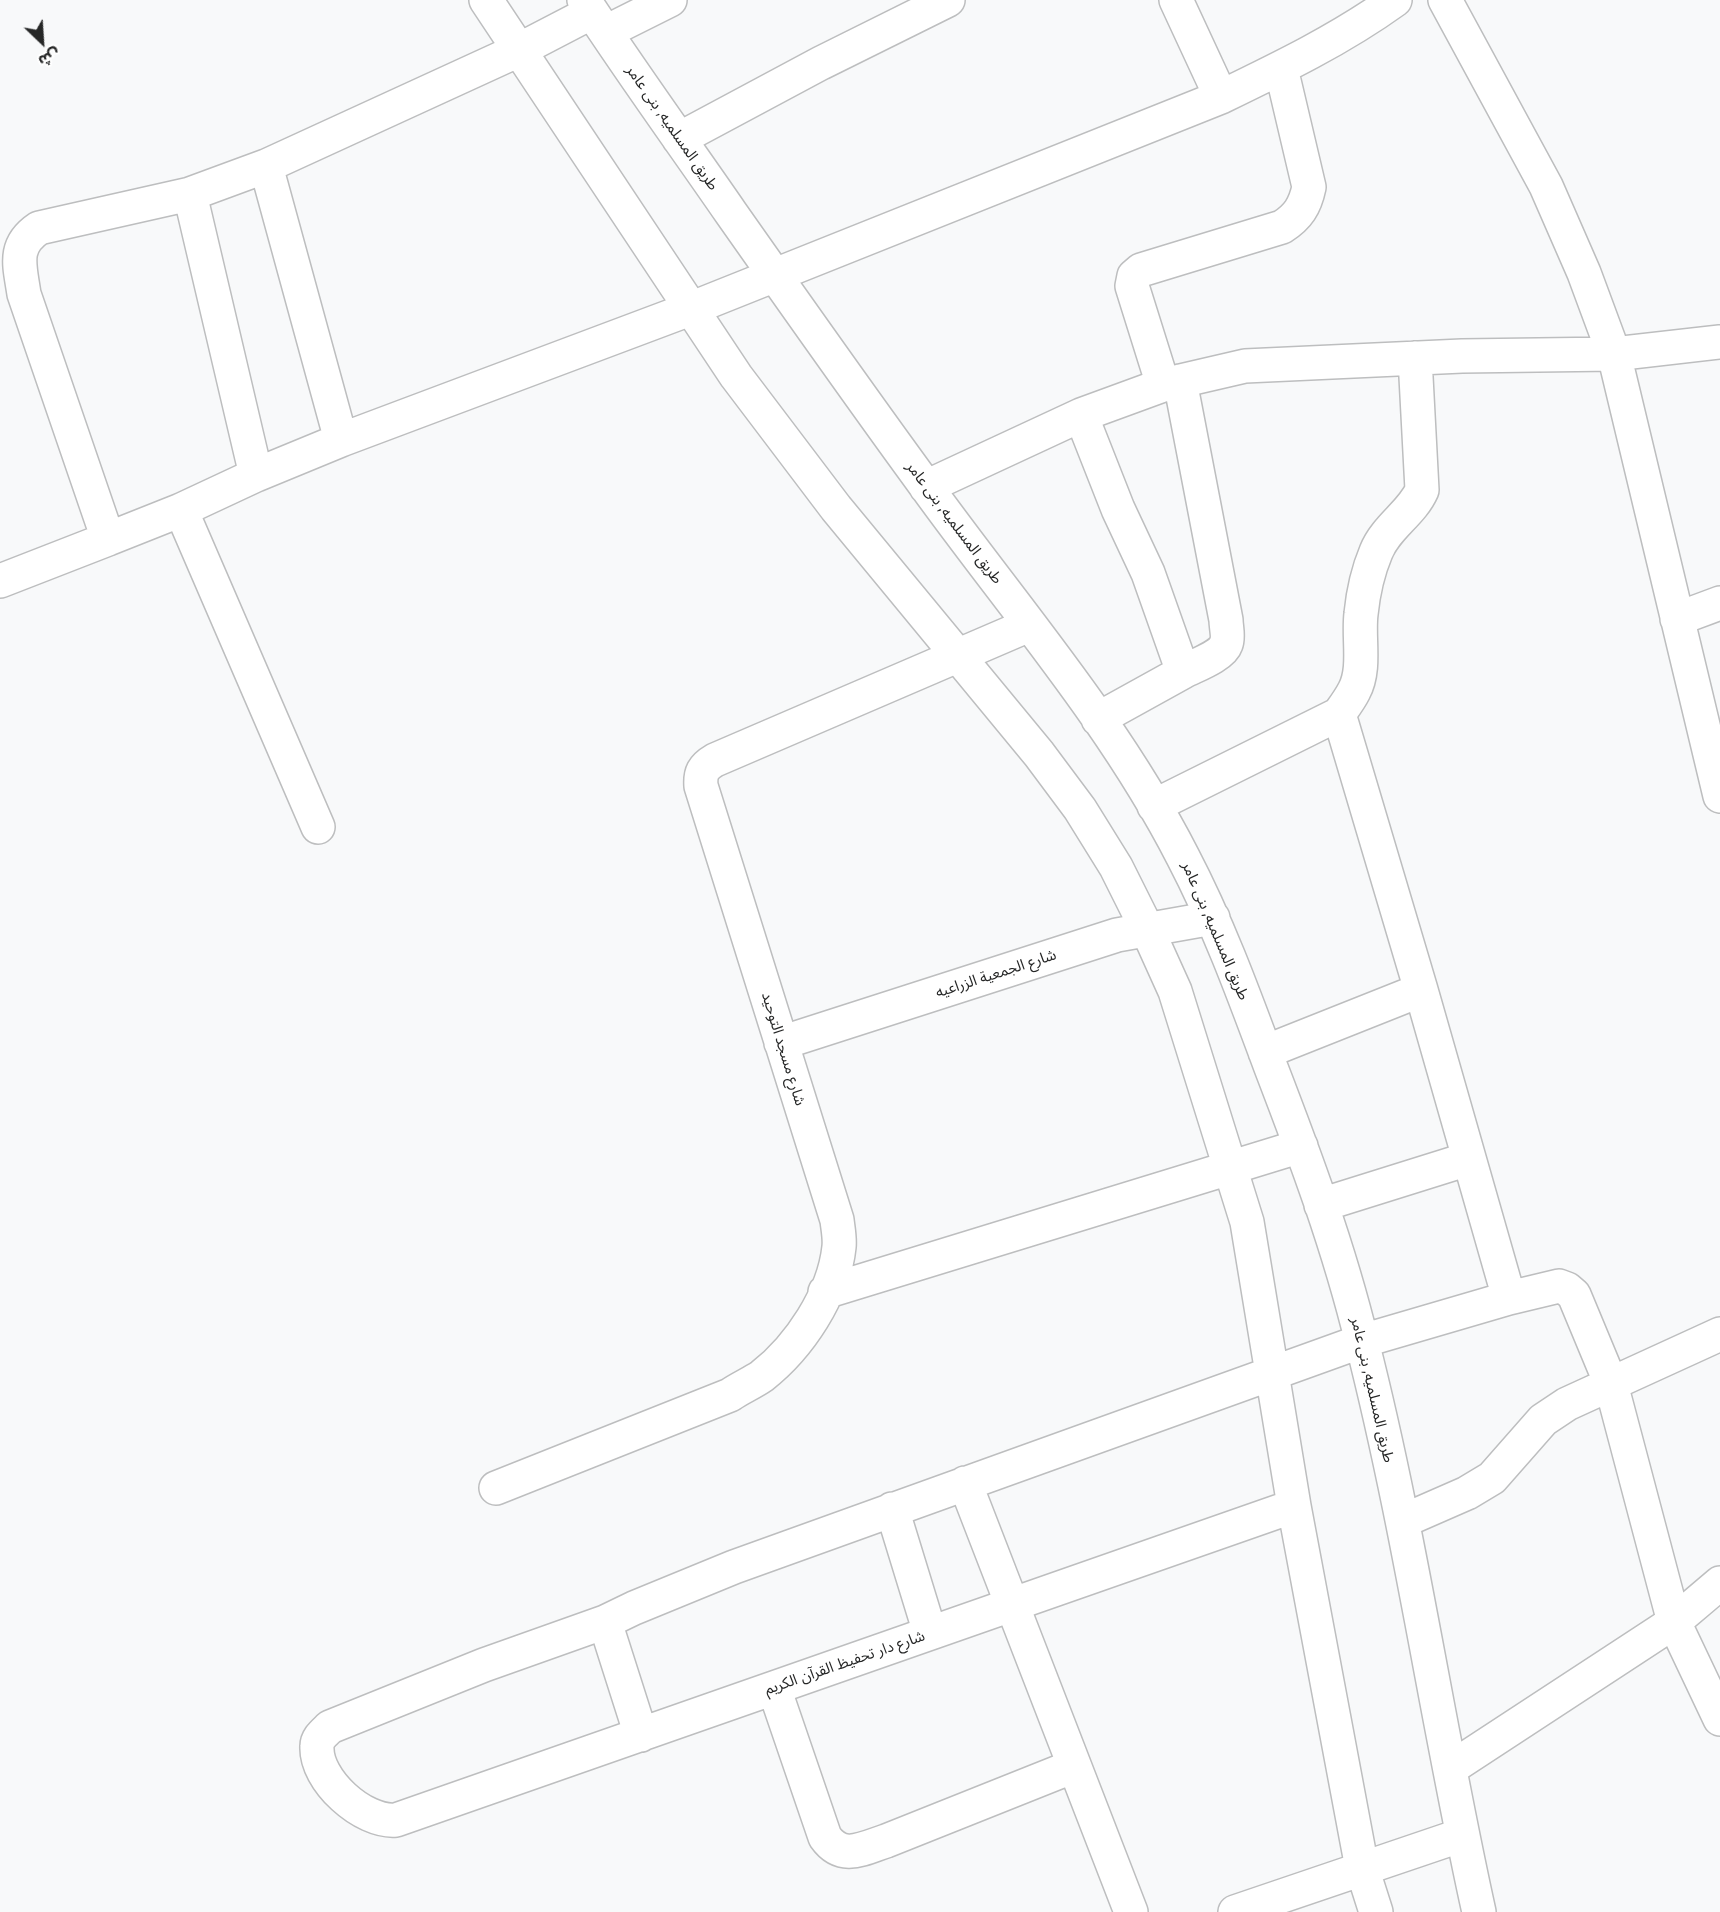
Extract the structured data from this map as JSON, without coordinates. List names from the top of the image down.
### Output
{
  "streets": {
    "street": [
      "طريق المسلميه, بنى عامر",
      "شارع الجمعية الزراعيه",
      "شارع مسجد التوحيد",
      "شارع دار تحفيظ القرآن الكريم"
    ]
  },
  "crossings": [
    ["طريق المسلميه, بنى عامر", "شارع الجمعية الزراعيه"],
    ["طريق المسلميه, بنى عامر", "شارع مسجد التوحيد"],
    ["شارع الجمعية الزراعيه", "شارع مسجد التوحيد"]
  ],
  "north": "bottom right"
}
